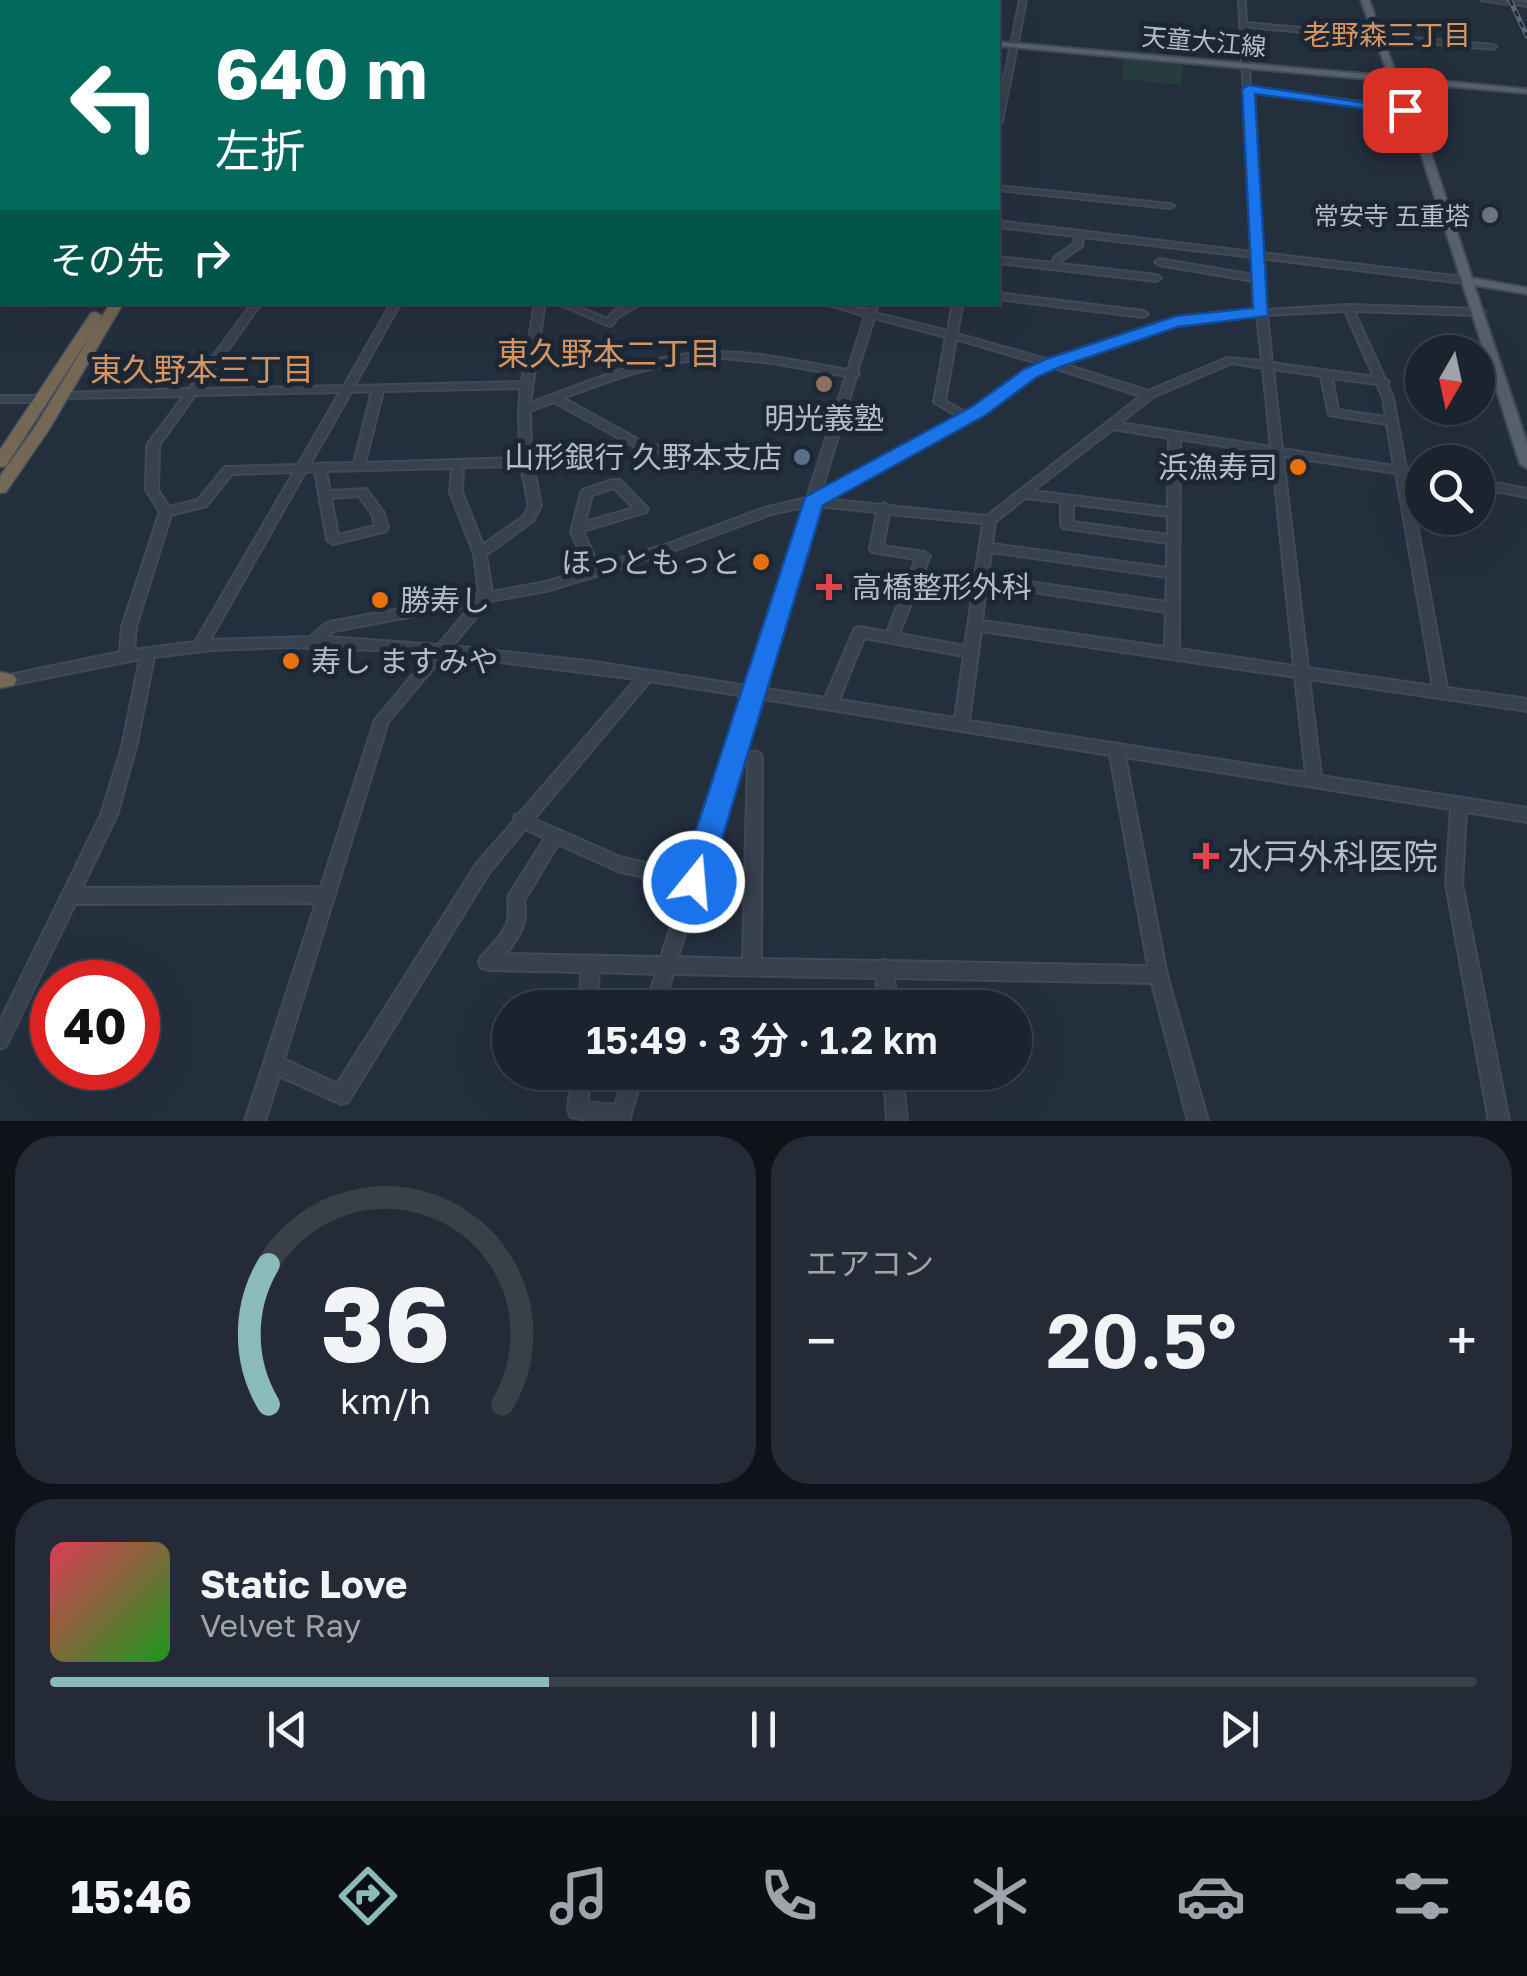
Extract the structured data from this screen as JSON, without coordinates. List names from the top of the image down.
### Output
{
  "streets": {
    "main road": ["天童大江線"]
  },
  "districts": ["老野森三丁目", "東久野本二丁目", "東久野本三丁目"],
  "places": {
    "other": [
      "常安寺 五重塔",
      "明光義塾",
      "山形銀行 久野本支店",
      "浜漁寿司",
      "ほっともっと",
      "勝寿し",
      "寿し ますみや"
    ],
    "health": ["高橋整形外科", "水戸外科医院"]
  },
  "north": "bottom",
  "page": {
    "turn": ["640 m", "左折"],
    "then": "その先",
    "limit": "40",
    "trip": "15:49 · 3 分 · 1.2 km",
    "tile": "エアコン",
    "heat": ["−", "20.5°", "+"],
    "song": ["Static Love", "Velvet Ray"],
    "tabs": "15:46",
    "gauge": ["36", "km/h"]
  }
}
